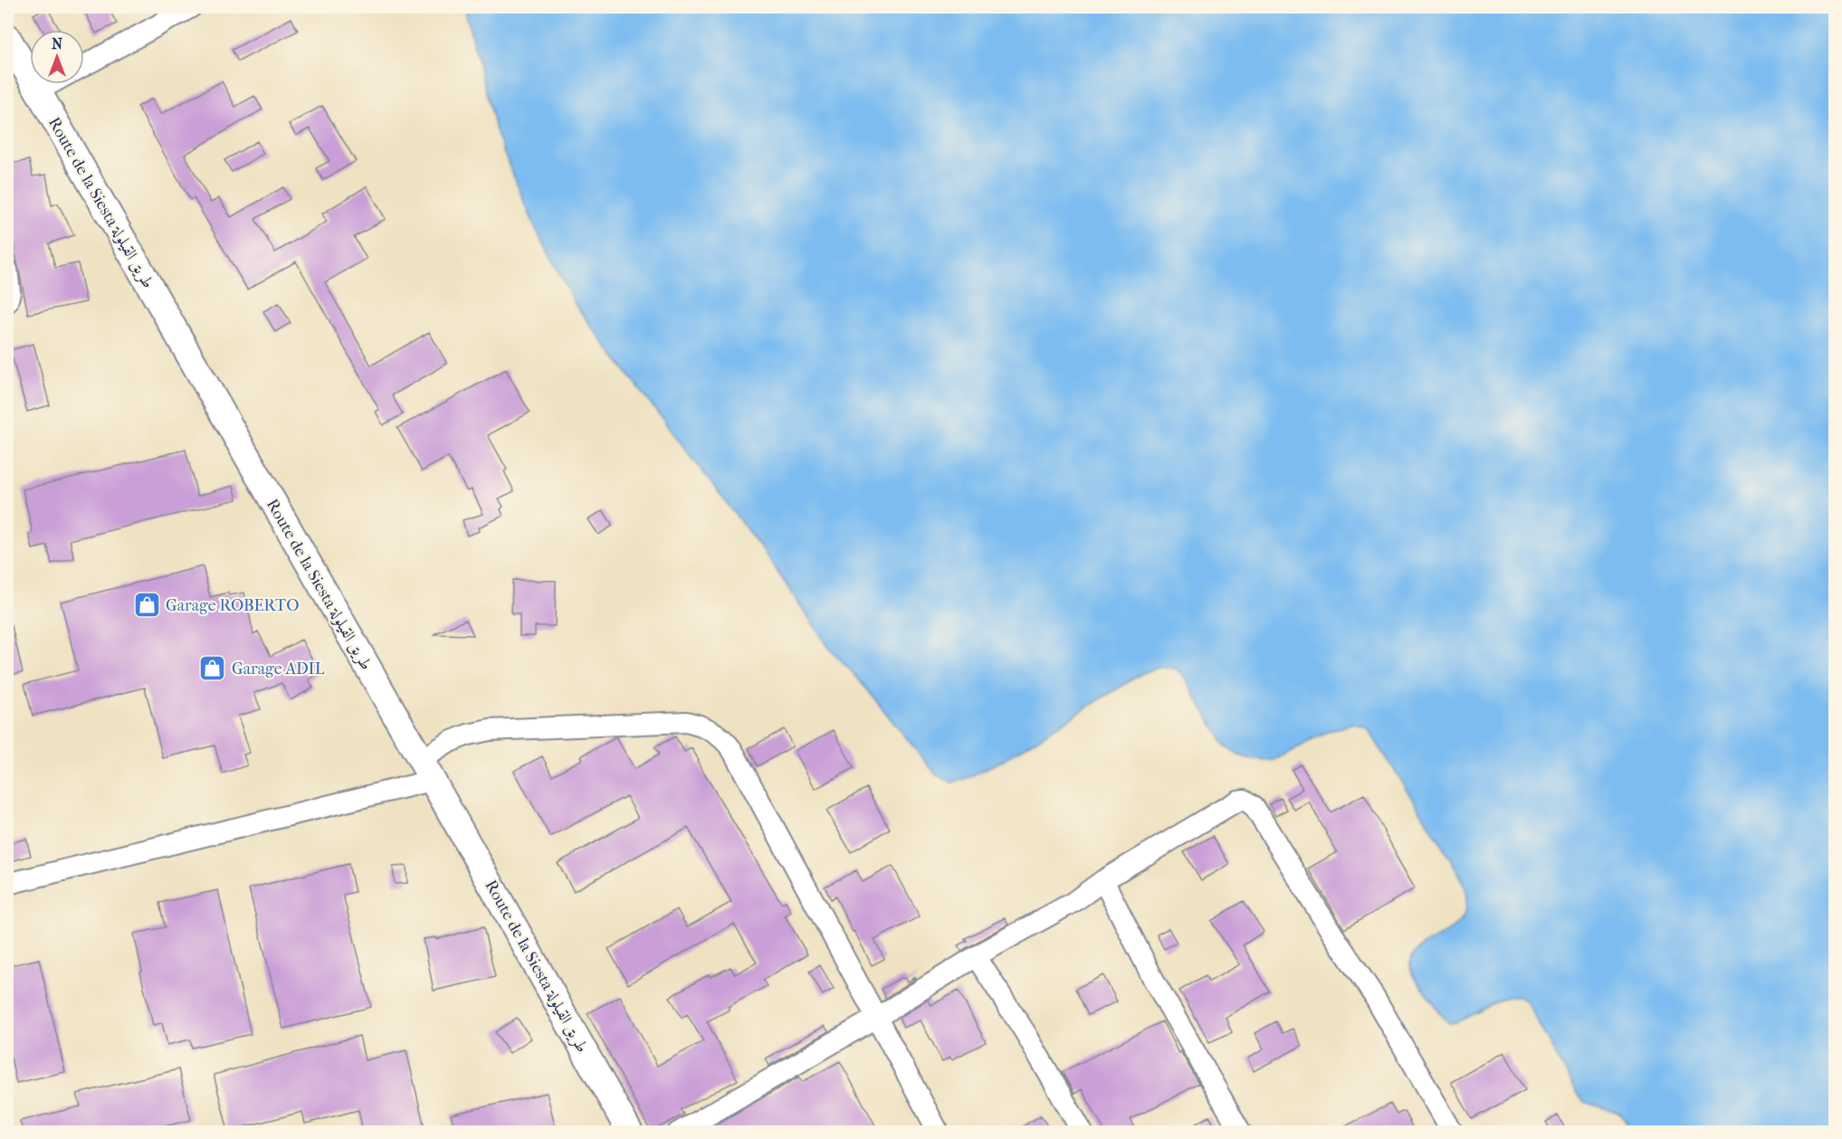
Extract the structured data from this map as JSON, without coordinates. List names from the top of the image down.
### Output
{
  "streets": {
    "main road": ["Route de la Siesta طريق القيلولة"]
  },
  "places": {
    "shop": ["Garage ROBERTO", "Garage ADIL"]
  },
  "north": "top"
}
